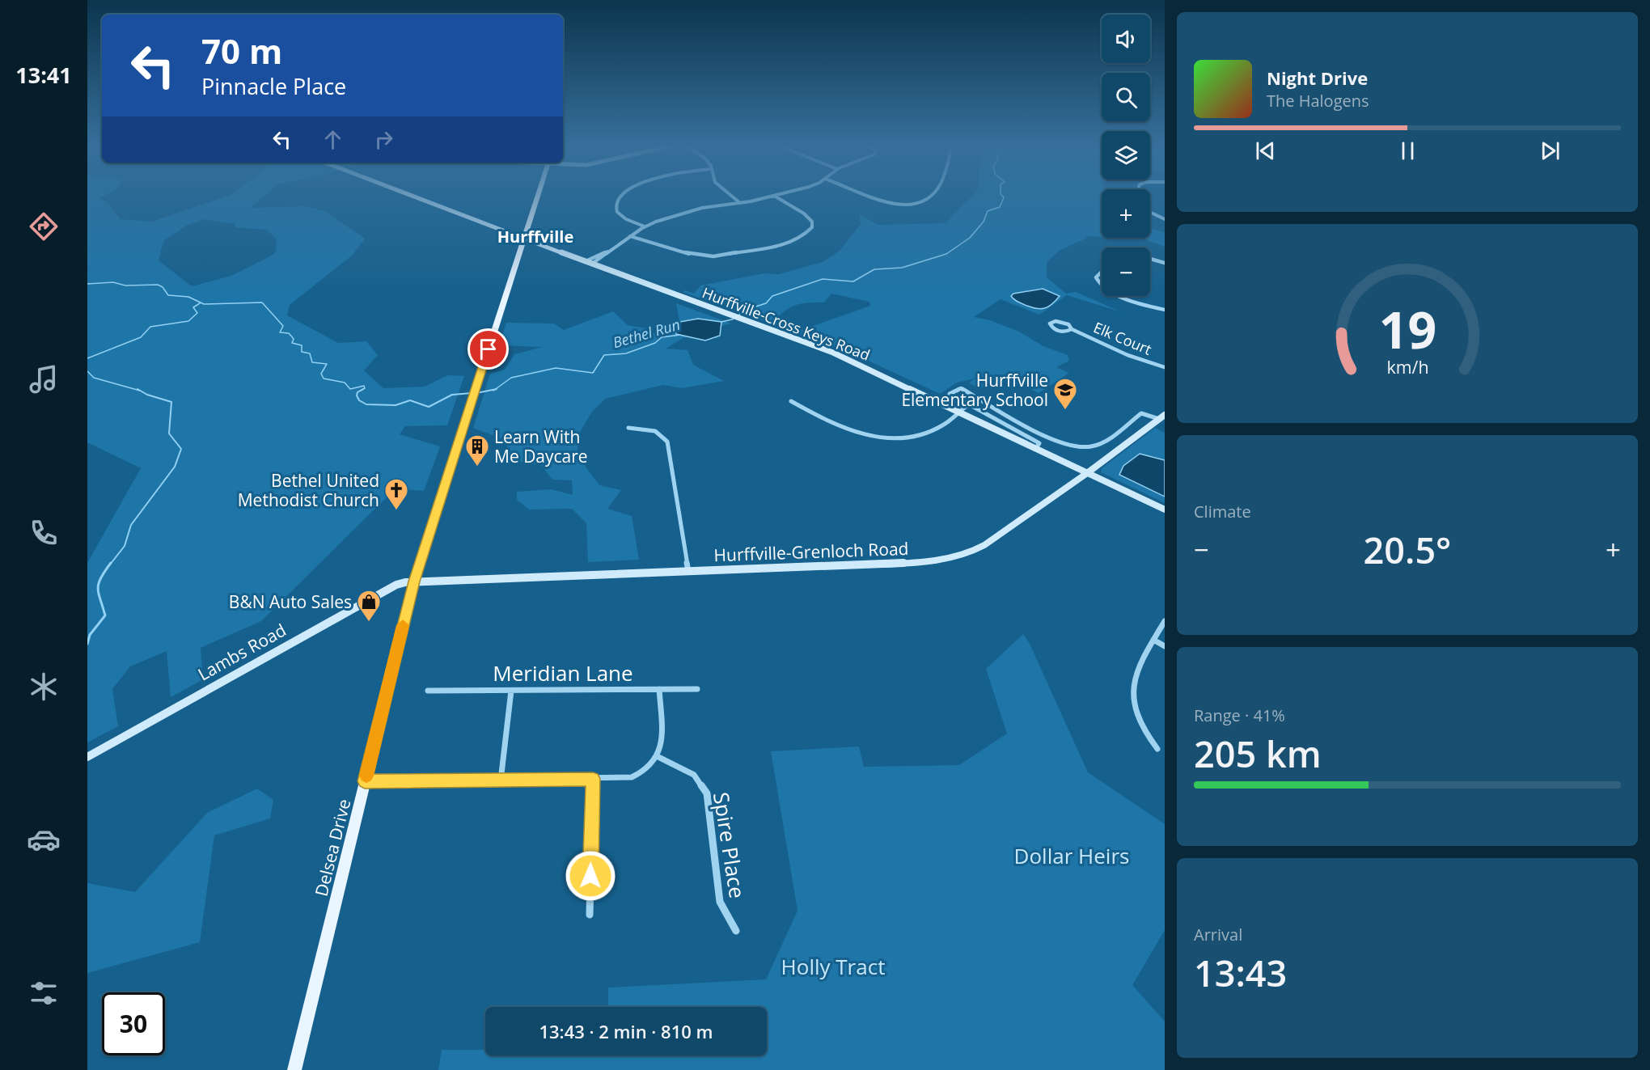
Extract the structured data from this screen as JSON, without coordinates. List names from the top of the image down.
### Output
{
  "streets": {
    "main road": [
      "Hurffville-Cross Keys Road",
      "Hurffville-Grenloch Road",
      "Lambs Road",
      "Delsea Drive"
    ],
    "street": ["Elk Court", "Meridian Lane", "Spire Place"]
  },
  "crossings": [
    ["Hurffville-Cross Keys Road", "Hurffville-Grenloch Road"],
    ["Hurffville-Cross Keys Road", "Delsea Drive"],
    ["Hurffville-Grenloch Road", "Lambs Road"],
    ["Hurffville-Grenloch Road", "Delsea Drive"],
    ["Lambs Road", "Delsea Drive"]
  ],
  "districts": ["Hurffville"],
  "water": ["Bethel Run"],
  "parks": ["Dollar Heirs", "Holly Tract"],
  "places": {
    "school or university": ["Hurffville Elementary School"],
    "building": ["Learn With Me Daycare"],
    "church": ["Bethel United Methodist Church"],
    "shop": ["B&N Auto Sales"]
  },
  "page": {
    "tabs": "13:41",
    "map_buttons": ["+", "−"],
    "turn": ["70 m", "Pinnacle Place"],
    "song": ["Night Drive", "The Halogens"],
    "tile": [
      "Climate",
      ["Range · 41%", "205 km"],
      ["Arrival", "13:43"]
    ],
    "heat": ["−", "20.5°", "+"],
    "limit": "30",
    "trip": "13:43 · 2 min · 810 m",
    "gauge": ["19", "km/h"]
  }
}
